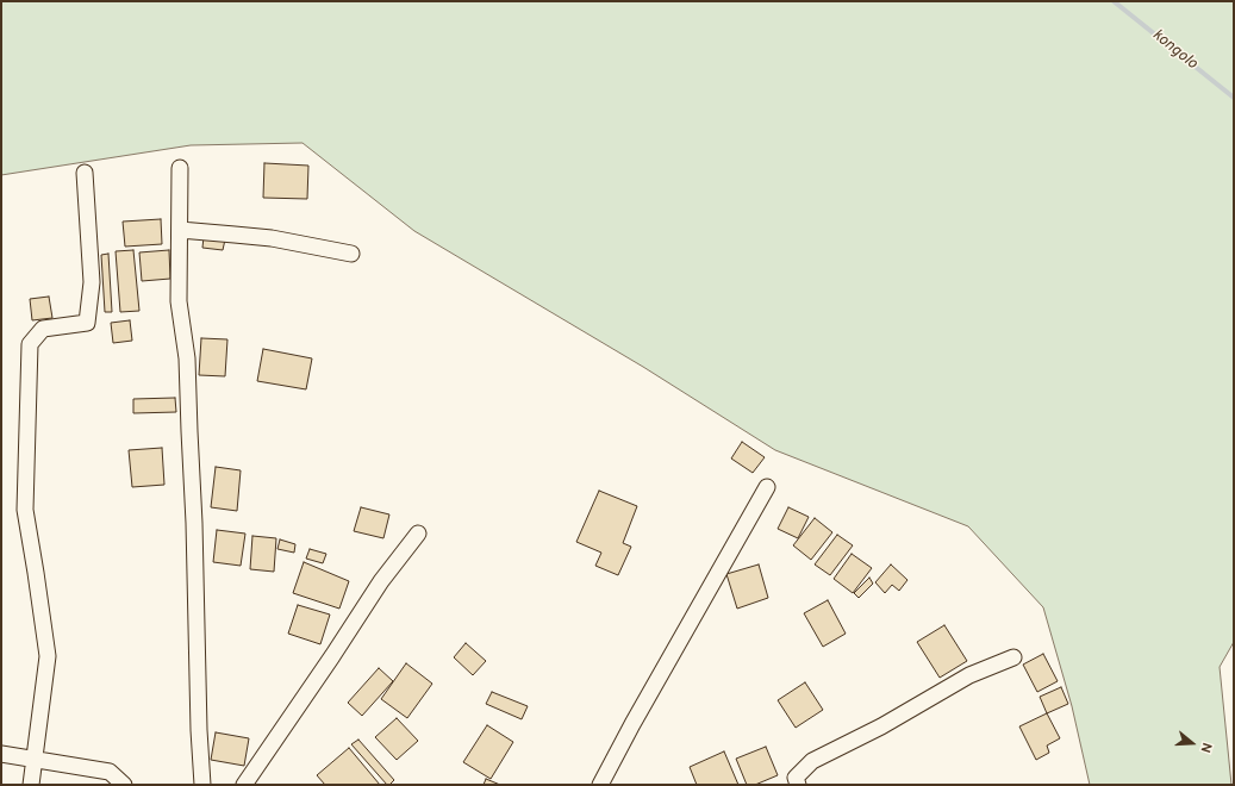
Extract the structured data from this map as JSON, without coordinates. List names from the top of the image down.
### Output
{
  "water": ["kongolo"],
  "north": "right"
}
